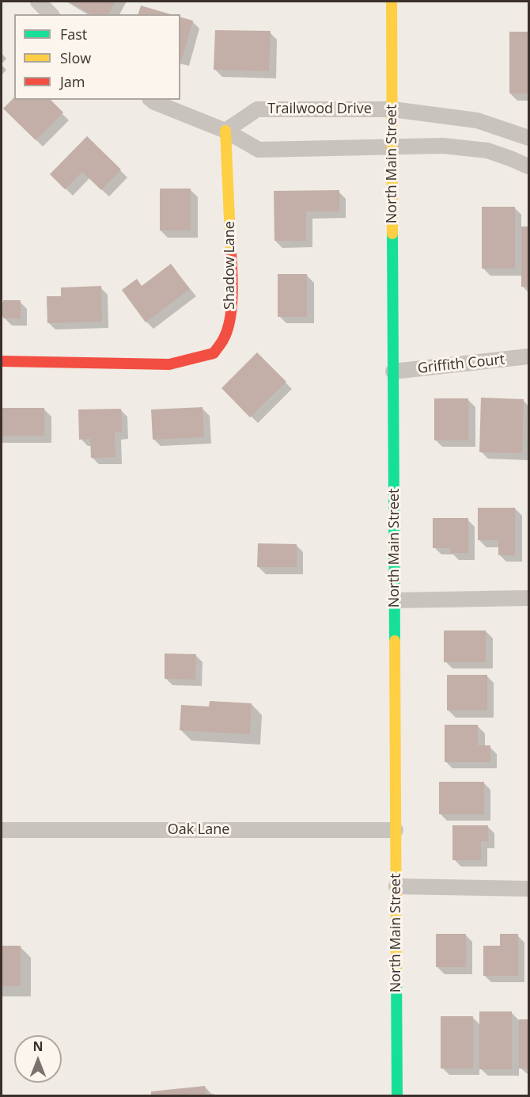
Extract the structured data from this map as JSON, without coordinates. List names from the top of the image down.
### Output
{
  "streets": {
    "main road": ["North Main Street", "Shadow Lane"],
    "street": ["Trailwood Drive", "Griffith Court", "Oak Lane"]
  },
  "crossings": [
    ["Trailwood Drive", "North Main Street"],
    ["Trailwood Drive", "Shadow Lane"],
    ["North Main Street", "Griffith Court"],
    ["North Main Street", "Oak Lane"]
  ],
  "legend": ["Fast", "Slow", "Jam"],
  "north": "top"
}
